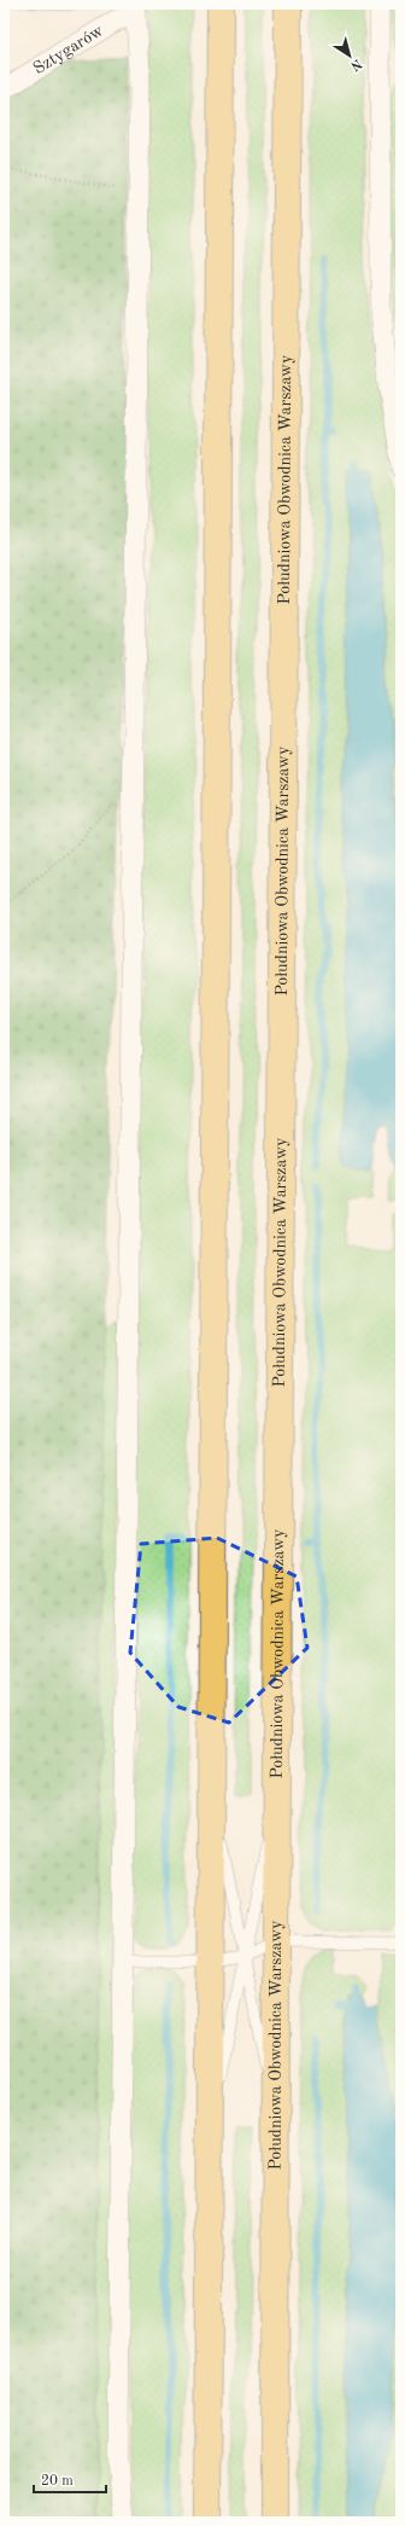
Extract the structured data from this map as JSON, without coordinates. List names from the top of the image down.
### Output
{
  "streets": {
    "highway": ["Południowa Obwodnica Warszawy"],
    "street": ["Sztygarów"]
  },
  "scale_bar": "20 m",
  "north": "bottom right"
}
